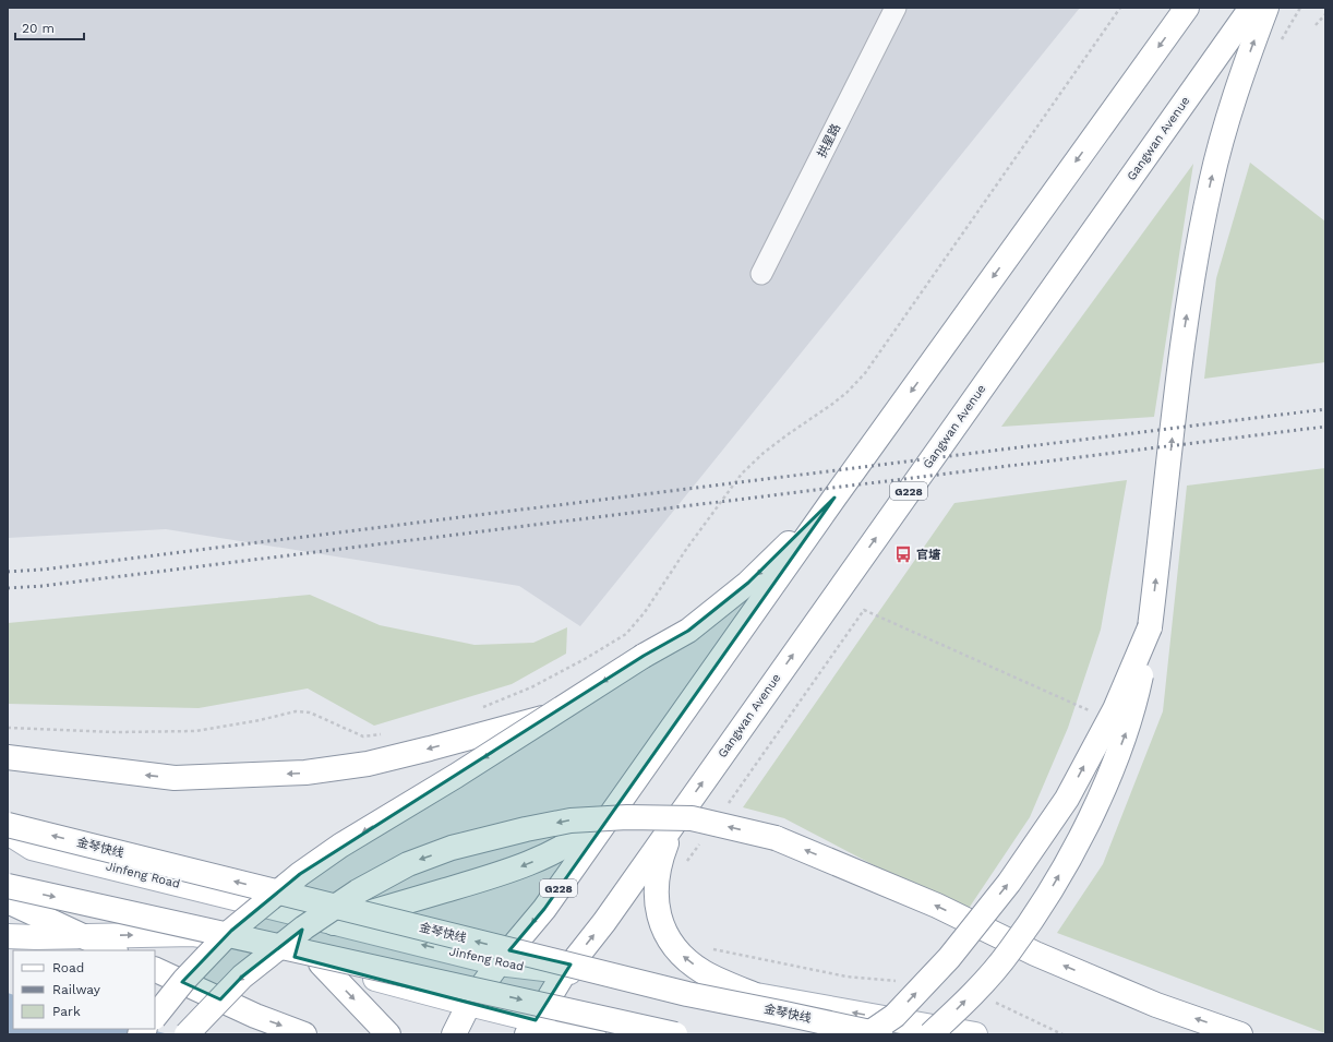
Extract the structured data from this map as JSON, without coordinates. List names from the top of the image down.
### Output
{
  "streets": {
    "main road": [
      "Gangwan Avenue",
      "G228",
      "金琴快线",
      "Jinfeng Road"
    ],
    "street": ["拱星路"]
  },
  "crossings": [
    ["Gangwan Avenue", "G228"],
    ["Gangwan Avenue", "Jinfeng Road"],
    ["G228", "Jinfeng Road"]
  ],
  "places": {
    "bus stop": ["官塘"]
  },
  "legend": ["Road", "Railway", "Park"],
  "scale_bar": "20 m"
}
